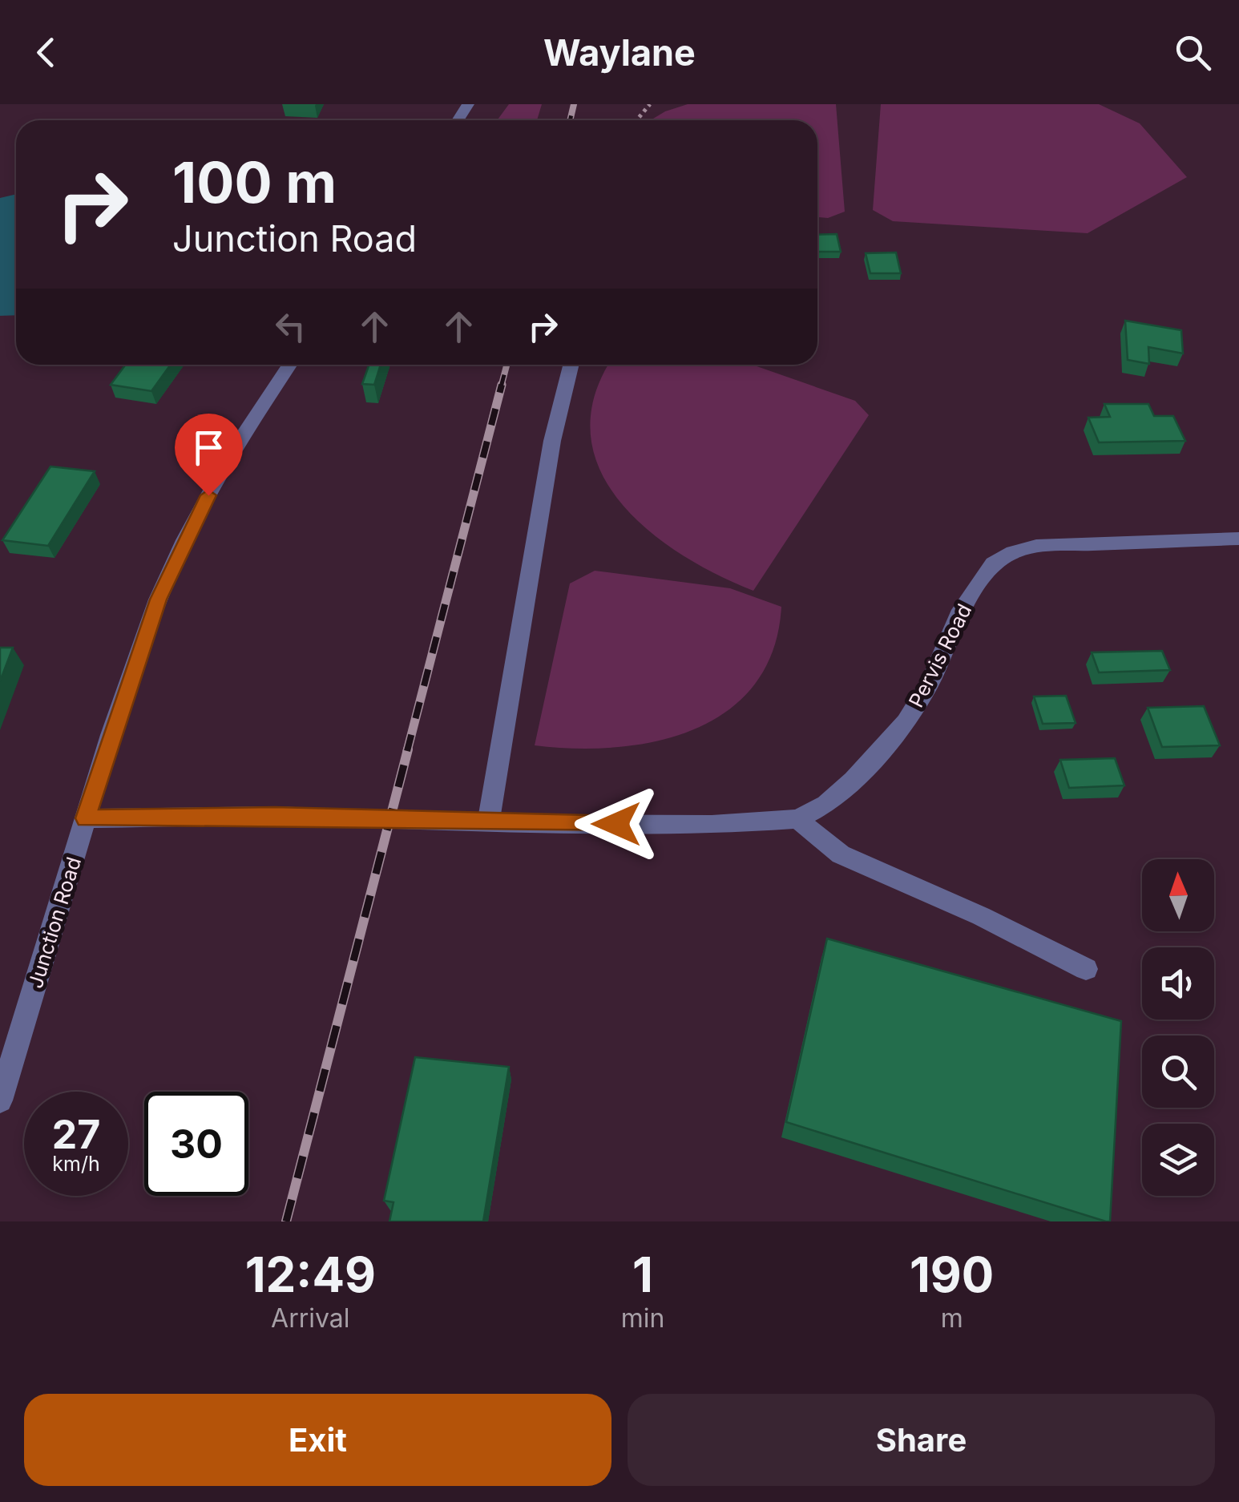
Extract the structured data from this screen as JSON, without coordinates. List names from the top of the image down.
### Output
{
  "streets": {
    "street": ["Pervis Road", "Junction Road"]
  },
  "crossings": [
    ["Pervis Road", "Junction Road"]
  ],
  "north": "top",
  "page": {
    "header": "Waylane",
    "turn": ["100 m", "Junction Road"],
    "speed": "27 km/h",
    "limit": "30",
    "eta": [
      "12:49",
      "Arrival",
      "1",
      "min",
      "190",
      "m"
    ],
    "buttons": ["Exit", "Share"]
  }
}
